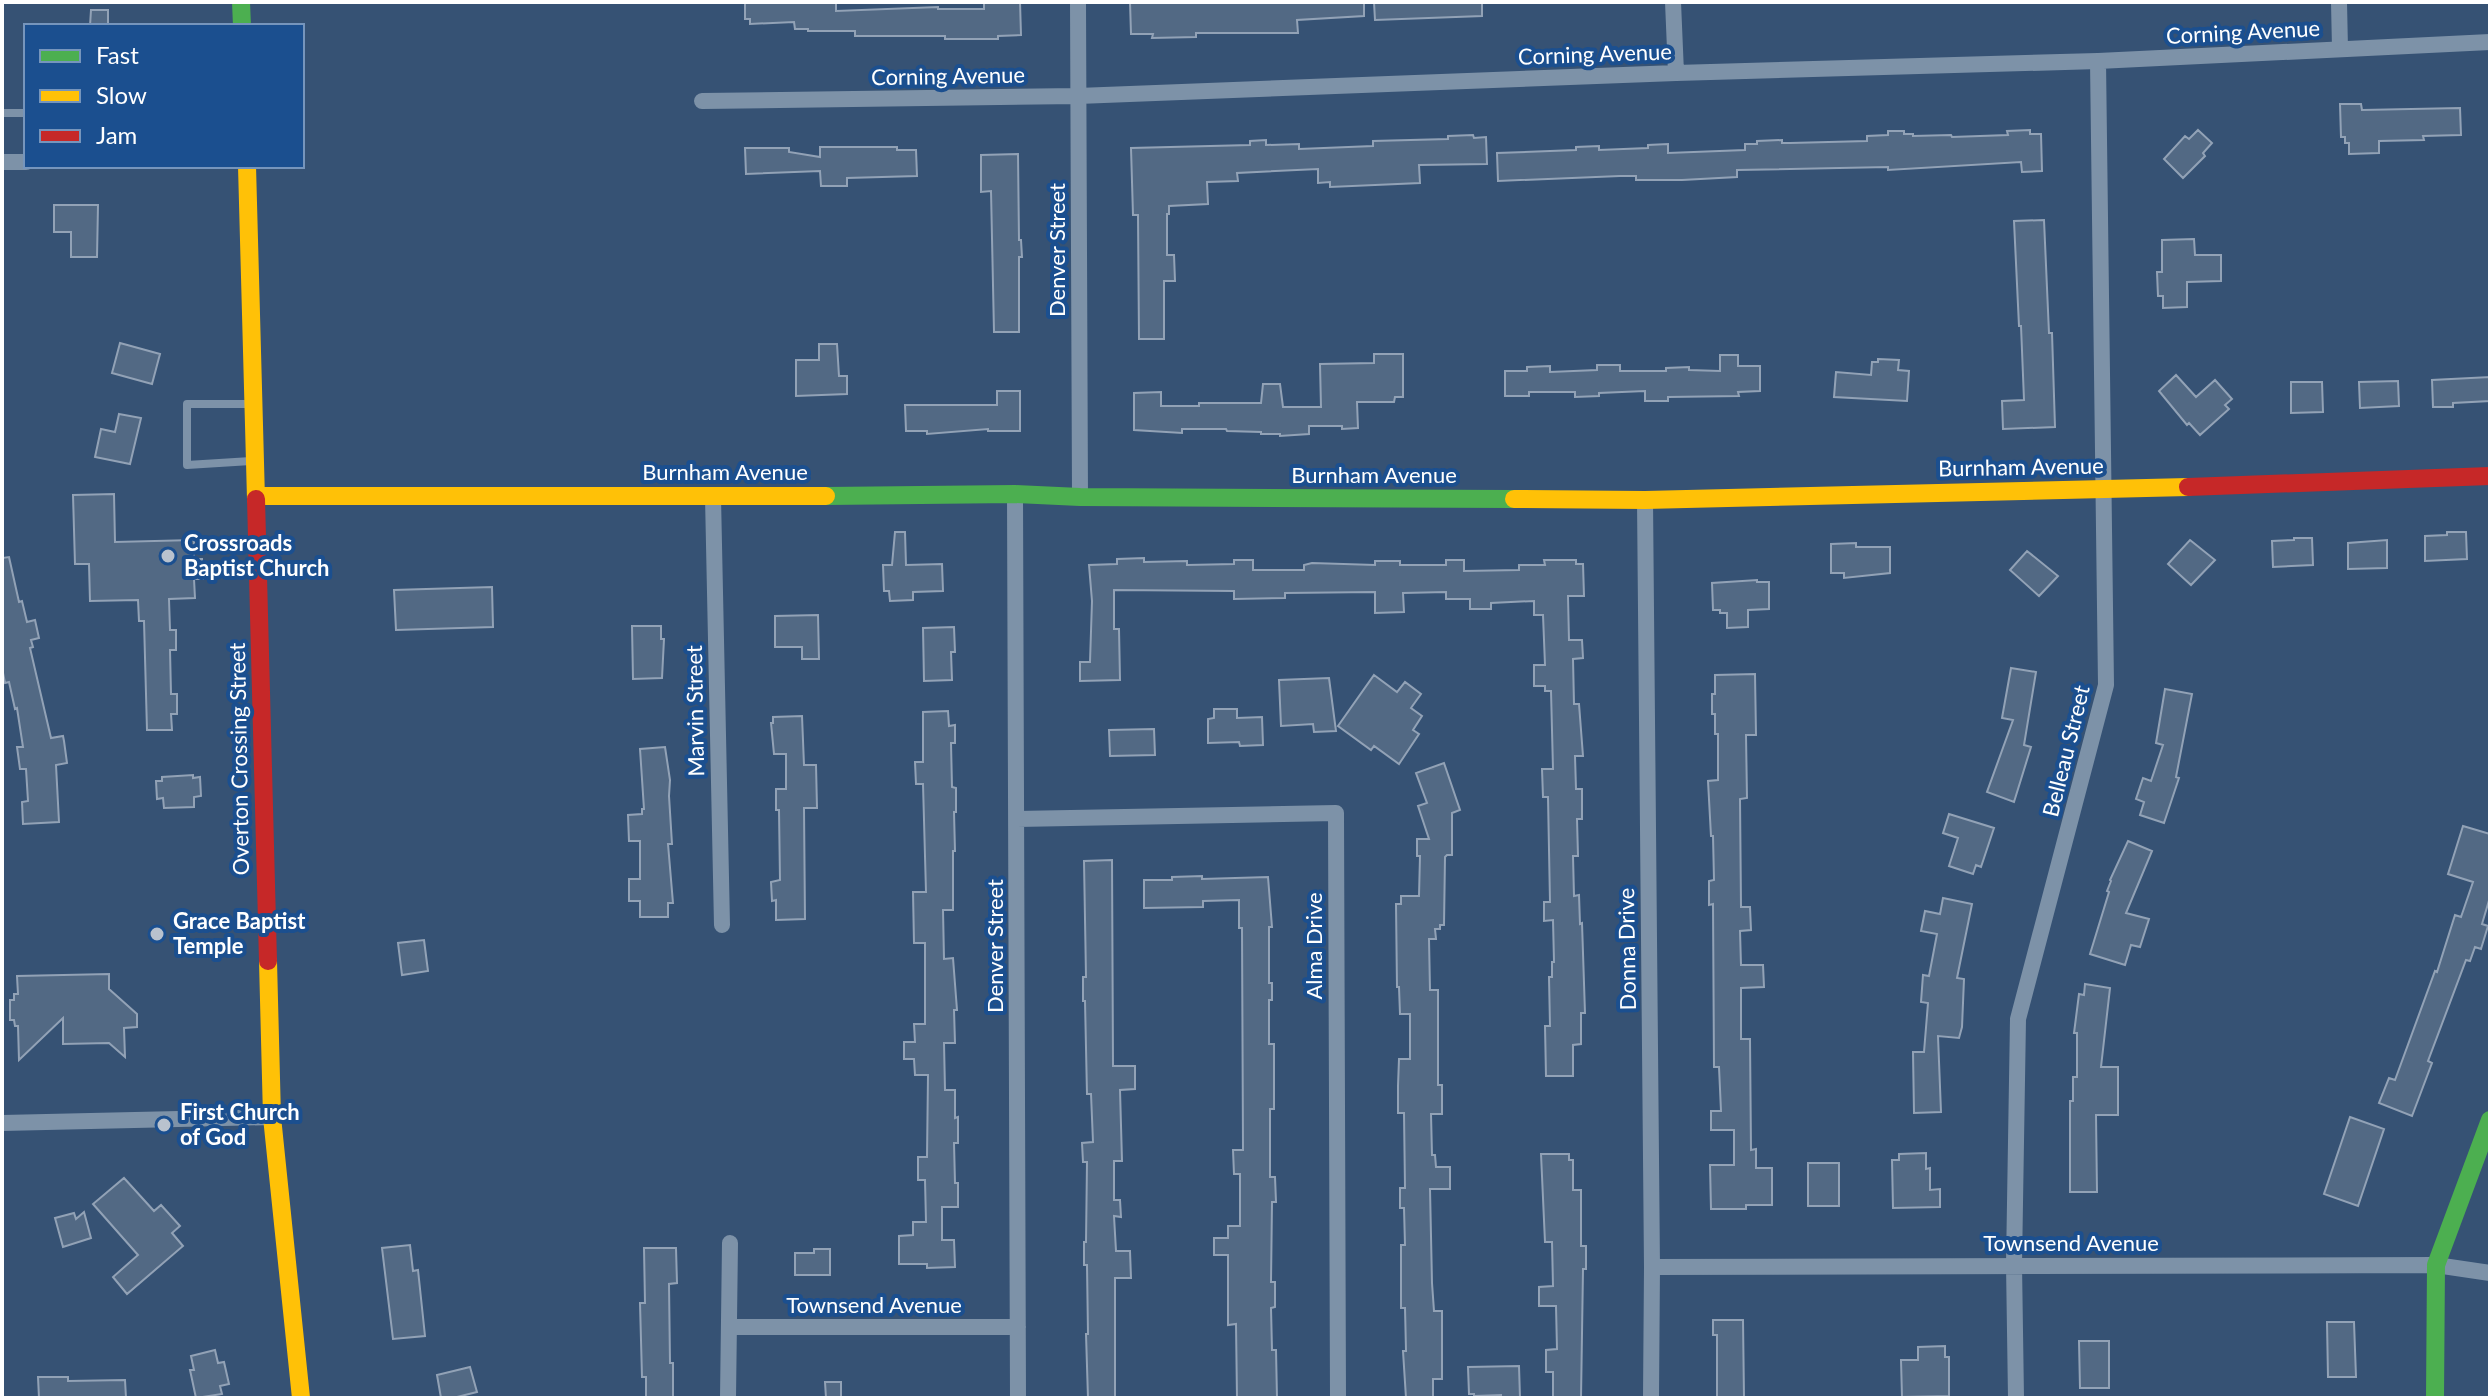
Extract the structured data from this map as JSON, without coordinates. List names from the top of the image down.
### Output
{
  "streets": {
    "street": [
      "Corning Avenue",
      "Denver Street",
      "Burnham Avenue",
      "Marvin Street",
      "Belleau Street",
      "Overton Crossing Street",
      "Alma Drive",
      "Donna Drive",
      "Townsend Avenue"
    ]
  },
  "crossings": [
    ["Corning Avenue", "Denver Street"],
    ["Corning Avenue", "Belleau Street"],
    ["Denver Street", "Burnham Avenue"],
    ["Denver Street", "Alma Drive"],
    ["Denver Street", "Townsend Avenue"],
    ["Burnham Avenue", "Marvin Street"],
    ["Burnham Avenue", "Belleau Street"],
    ["Burnham Avenue", "Overton Crossing Street"],
    ["Burnham Avenue", "Donna Drive"],
    ["Belleau Street", "Townsend Avenue"],
    ["Donna Drive", "Townsend Avenue"]
  ],
  "places": ["Crossroads Baptist Church", "Grace Baptist Temple", "First Church of God"],
  "legend": ["Fast", "Slow", "Jam"]
}
